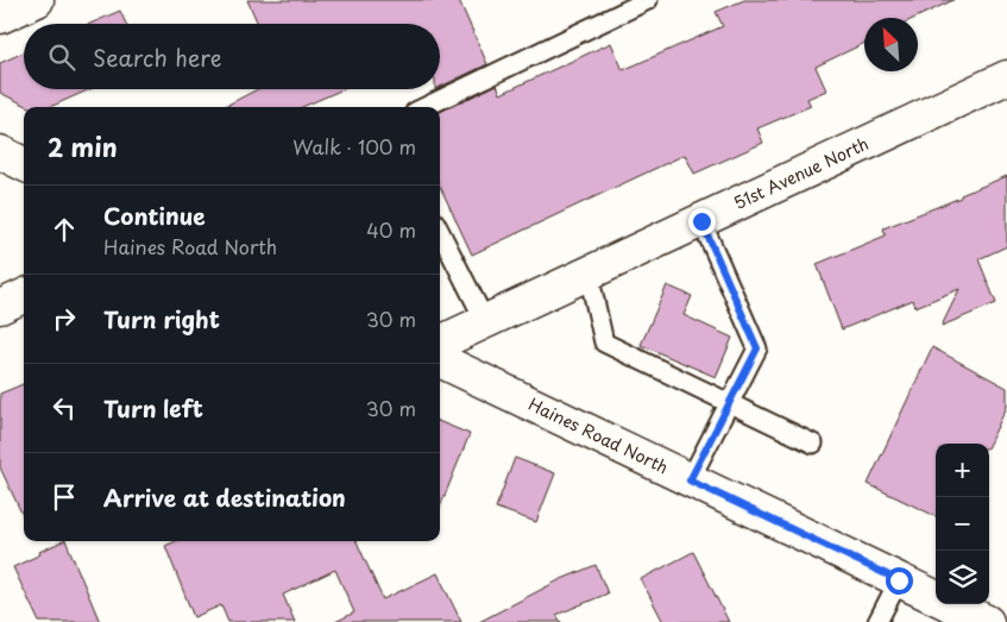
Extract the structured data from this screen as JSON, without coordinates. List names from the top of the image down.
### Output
{
  "streets": {
    "street": ["51st Avenue North", "Haines Road North"]
  },
  "north": "top left",
  "page": {
    "search": "Search here",
    "heading": ["2 min", "Walk · 100 m"],
    "list": [
      ["Continue", "Haines Road North", "40 m"],
      ["Turn right", "30 m"],
      ["Turn left", "30 m"],
      "Arrive at destination"
    ],
    "map_buttons": ["+", "−"]
  }
}
